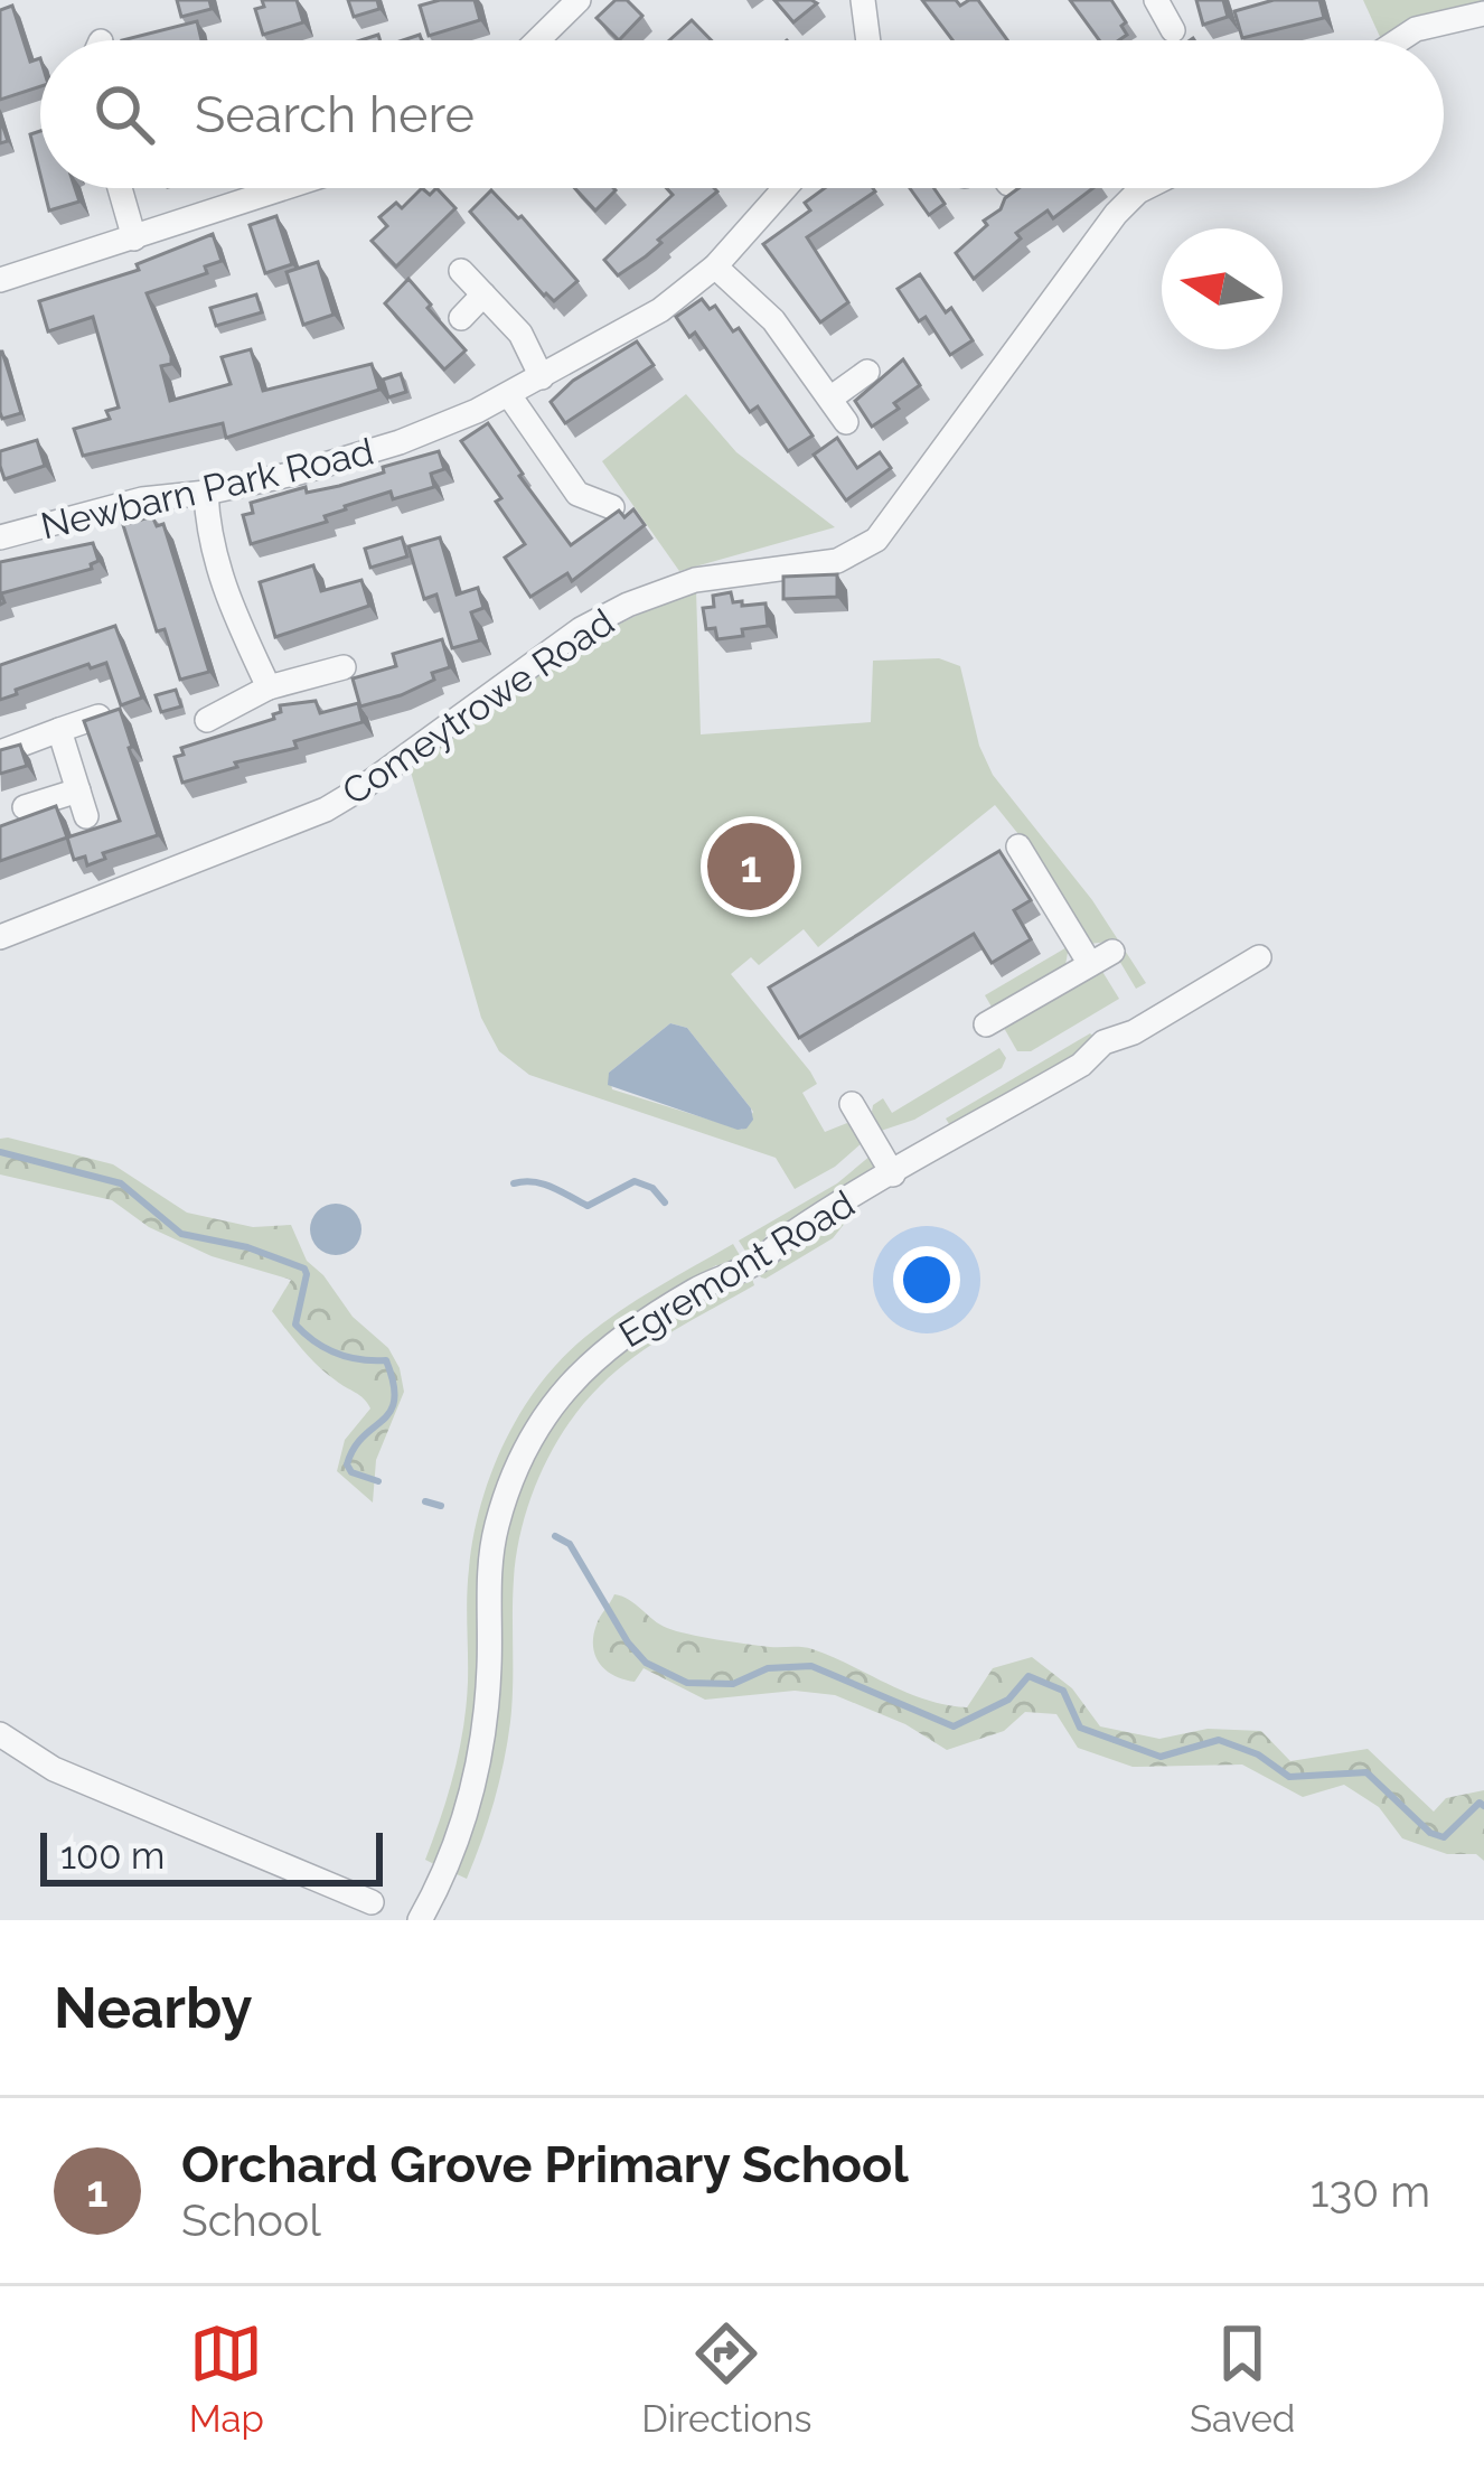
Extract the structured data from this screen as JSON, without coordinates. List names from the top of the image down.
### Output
{
  "streets": {
    "street": ["Newbarn Park Road", "Comeytrowe Road", "Egremont Road"]
  },
  "scale_bar": "100 m",
  "north": "left",
  "page": {
    "search": "Search here",
    "pins": "1",
    "scale": "100 m",
    "heading": "Nearby",
    "list": [
      {
        "mark": "1",
        "name": "Orchard Grove Primary School",
        "note": "School",
        "value": "130 m"
      }
    ],
    "nav": ["Map", "Directions", "Saved"]
  }
}
